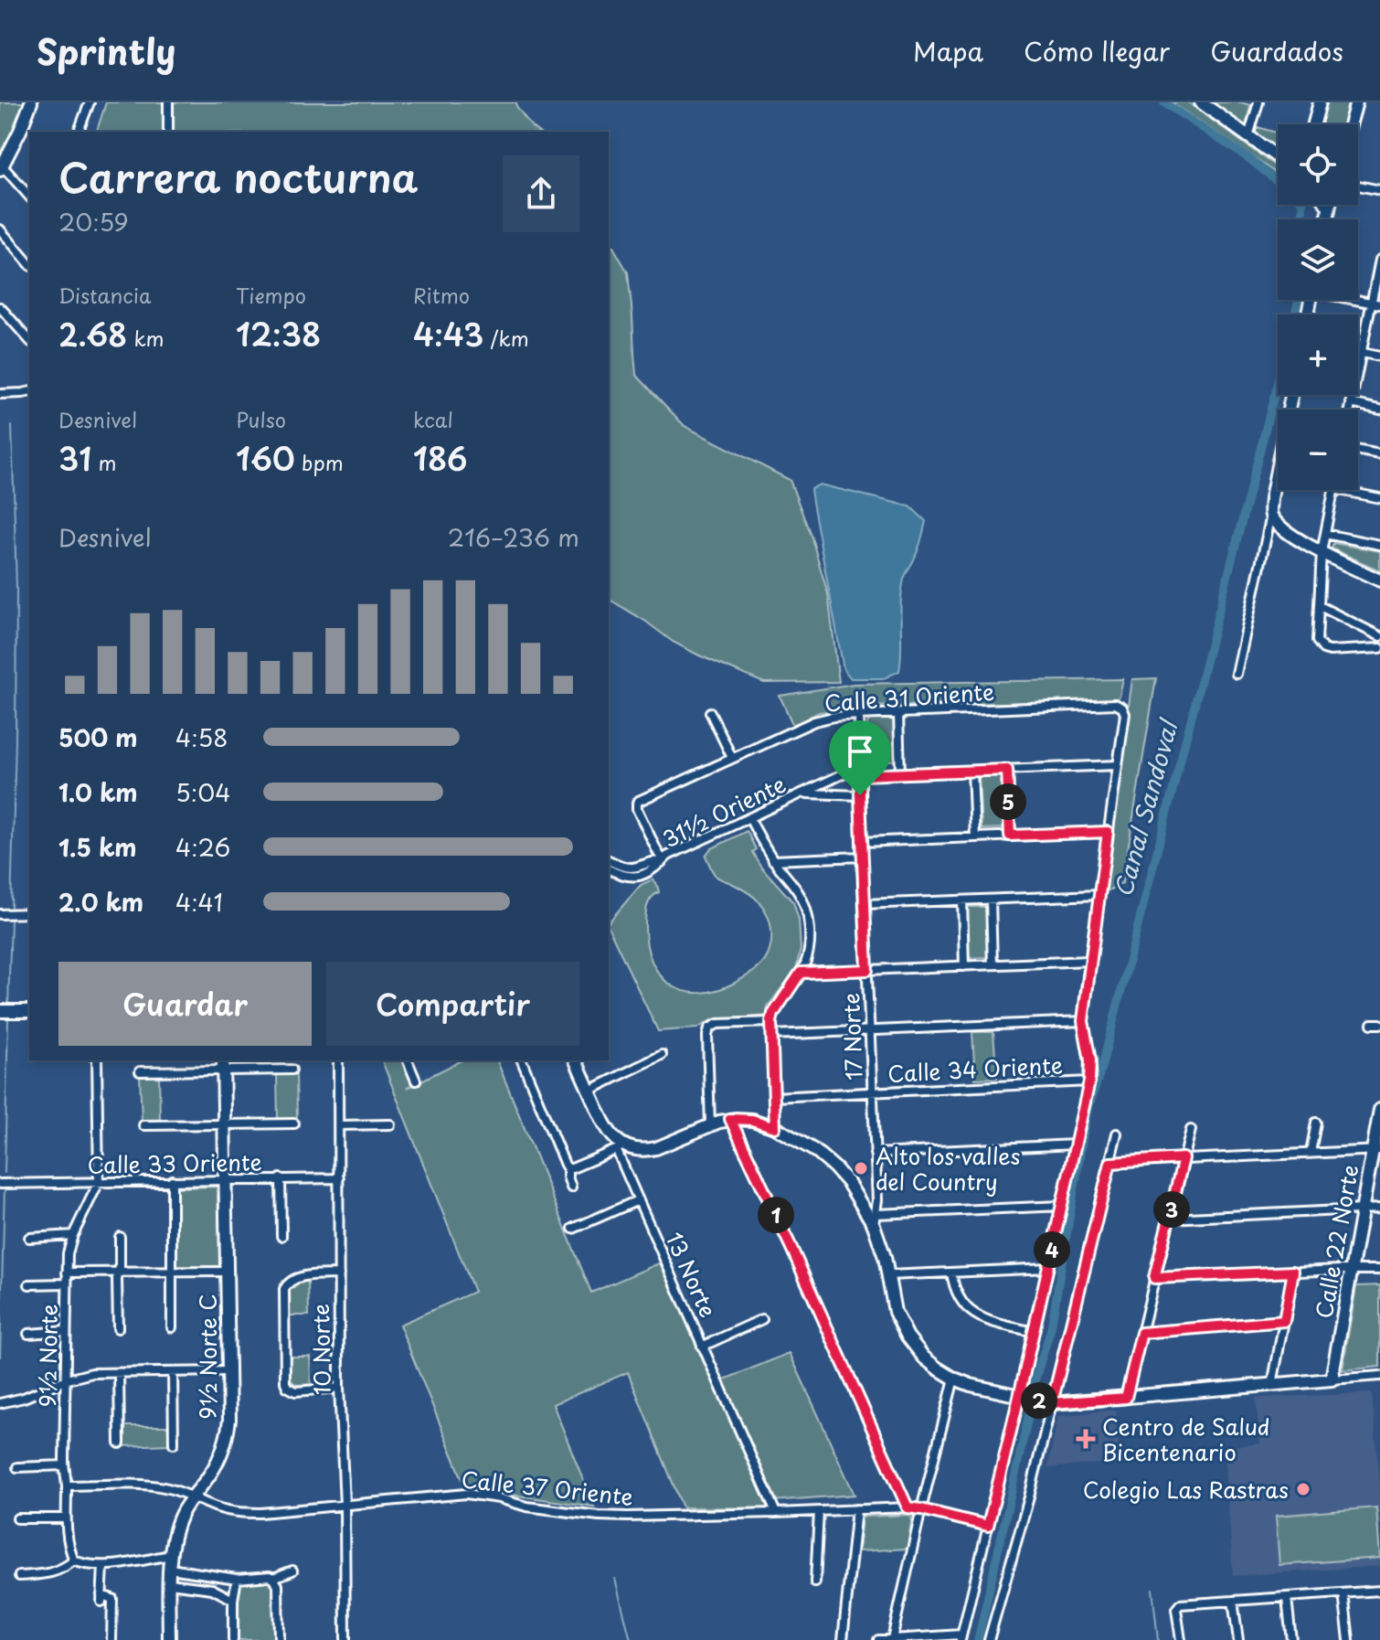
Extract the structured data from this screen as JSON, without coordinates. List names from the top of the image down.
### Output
{
  "streets": {
    "street": [
      "Calle 31 Oriente",
      "31½ Oriente",
      "17 Norte",
      "Calle 34 Oriente",
      "Calle 33 Oriente",
      "Calle 22 Norte",
      "13 Norte",
      "10 Norte",
      "9½ Norte",
      "9½ Norte C",
      "Calle 37 Oriente"
    ]
  },
  "crossings": [
    ["Calle 31 Oriente", "31½ Oriente"],
    ["Calle 31 Oriente", "17 Norte"],
    ["31½ Oriente", "17 Norte"],
    ["17 Norte", "Calle 34 Oriente"],
    ["Calle 33 Oriente", "10 Norte"],
    ["Calle 33 Oriente", "9½ Norte"],
    ["Calle 33 Oriente", "9½ Norte C"],
    ["13 Norte", "Calle 37 Oriente"],
    ["10 Norte", "Calle 37 Oriente"],
    ["9½ Norte", "Calle 37 Oriente"],
    ["9½ Norte C", "Calle 37 Oriente"]
  ],
  "water": ["Canal Sandoval"],
  "places": {
    "other": ["Alto los valles del Country", "Colegio Las Rastras"],
    "health": ["Centro de Salud Bicentenario"]
  },
  "page": {
    "header": "Sprintly",
    "nav": ["Mapa", "Cómo llegar", "Guardados"],
    "map_buttons": ["+", "−"],
    "heading": ["Carrera nocturna", "20:59"],
    "stats": [
      ["Distancia", "2.68 km"],
      ["Tiempo", "12:38"],
      ["Ritmo", "4:43 /km"],
      ["Desnivel", "31 m"],
      ["Pulso", "160 bpm"],
      ["kcal", "186"]
    ],
    "chart": ["Desnivel", "216–236 m"],
    "list": [
      {
        "name": "500 m",
        "note": "4:58"
      },
      {
        "name": "1.0 km",
        "note": "5:04"
      },
      {
        "name": "1.5 km",
        "note": "4:26"
      },
      {
        "name": "2.0 km",
        "note": "4:41"
      }
    ],
    "pins": [
      "5",
      "3",
      "1",
      "4",
      "2"
    ],
    "buttons": ["Guardar", "Compartir"]
  }
}
